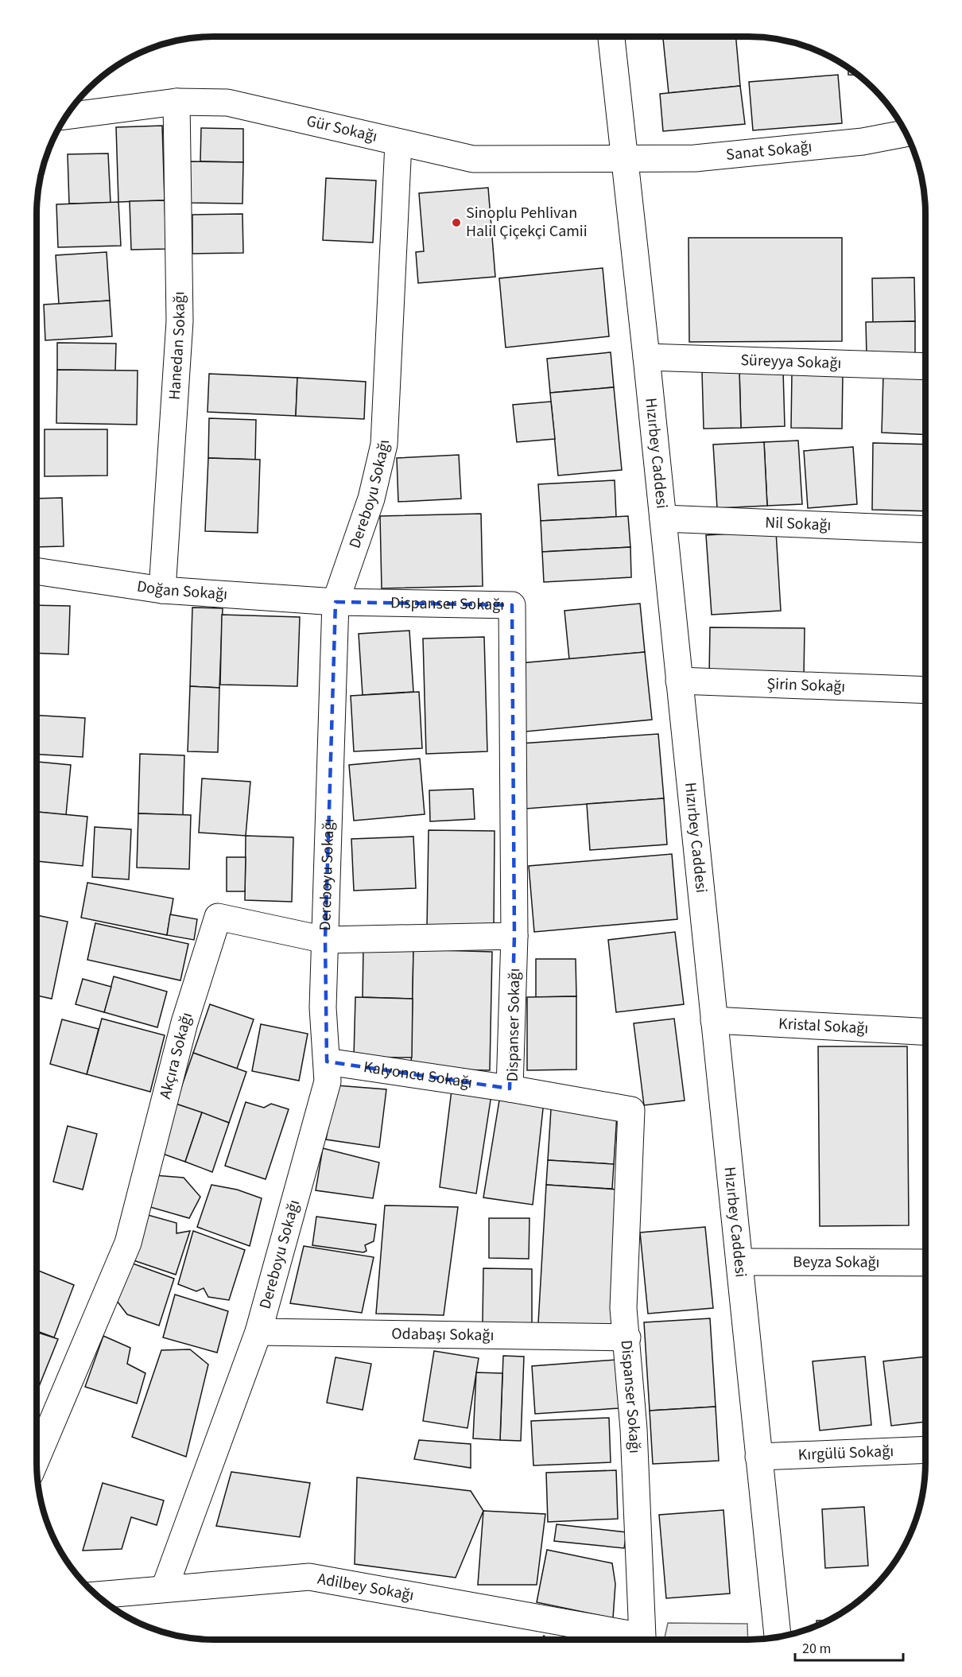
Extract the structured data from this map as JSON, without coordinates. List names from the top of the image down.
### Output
{
  "streets": {
    "street": [
      "Gür Sokağı",
      "Sanat Sokağı",
      "Hanedan Sokağı",
      "Süreyya Sokağı",
      "Hızırbey Caddesi",
      "Dereboyu Sokağı",
      "Nil Sokağı",
      "Doğan Sokağı",
      "Dispanser Sokağı",
      "Şirin Sokağı",
      "Kristal Sokağı",
      "Akçıra Sokağı",
      "Kalyoncu Sokağı",
      "Beyza Sokağı",
      "Odabaşı Sokağı",
      "Kırgülü Sokağı",
      "Adilbey Sokağı"
    ]
  },
  "crossings": [
    ["Gür Sokağı", "Sanat Sokağı"],
    ["Gür Sokağı", "Hanedan Sokağı"],
    ["Gür Sokağı", "Hızırbey Caddesi"],
    ["Gür Sokağı", "Dereboyu Sokağı"],
    ["Sanat Sokağı", "Hızırbey Caddesi"],
    ["Hanedan Sokağı", "Doğan Sokağı"],
    ["Süreyya Sokağı", "Hızırbey Caddesi"],
    ["Hızırbey Caddesi", "Nil Sokağı"],
    ["Hızırbey Caddesi", "Şirin Sokağı"],
    ["Hızırbey Caddesi", "Kristal Sokağı"],
    ["Hızırbey Caddesi", "Beyza Sokağı"],
    ["Hızırbey Caddesi", "Kırgülü Sokağı"],
    ["Dereboyu Sokağı", "Doğan Sokağı"],
    ["Dereboyu Sokağı", "Dispanser Sokağı"],
    ["Dereboyu Sokağı", "Akçıra Sokağı"],
    ["Dereboyu Sokağı", "Kalyoncu Sokağı"],
    ["Dereboyu Sokağı", "Odabaşı Sokağı"],
    ["Dereboyu Sokağı", "Adilbey Sokağı"],
    ["Doğan Sokağı", "Dispanser Sokağı"],
    ["Dispanser Sokağı", "Akçıra Sokağı"],
    ["Dispanser Sokağı", "Kalyoncu Sokağı"],
    ["Dispanser Sokağı", "Odabaşı Sokağı"],
    ["Dispanser Sokağı", "Adilbey Sokağı"]
  ],
  "places": ["Sinoplu Pehlivan Halil Çiçekçi Camii"],
  "scale_bar": "20 m"
}
